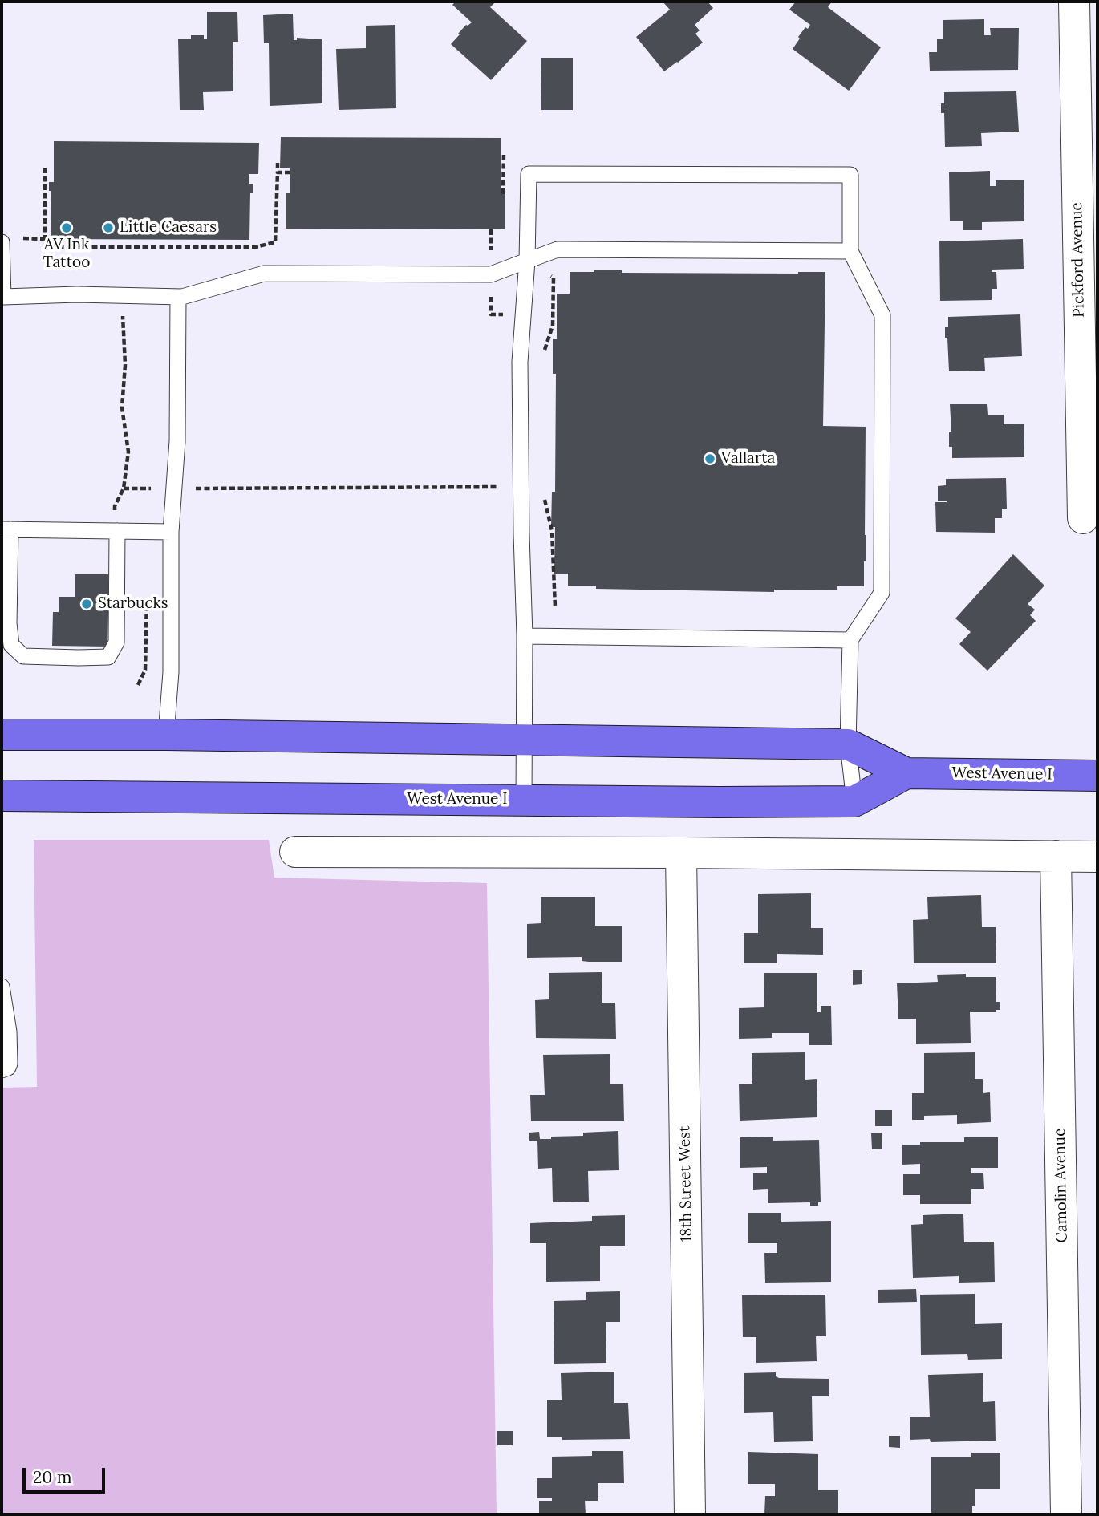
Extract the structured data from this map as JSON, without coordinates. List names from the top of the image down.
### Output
{
  "streets": {
    "main road": ["West Avenue I"],
    "street": ["Pickford Avenue", "18th Street West", "Camolin Avenue"]
  },
  "places": [
    "AV Ink Tattoo",
    "Little Caesars",
    "Vallarta",
    "Starbucks"
  ],
  "scale_bar": "20 m"
}
